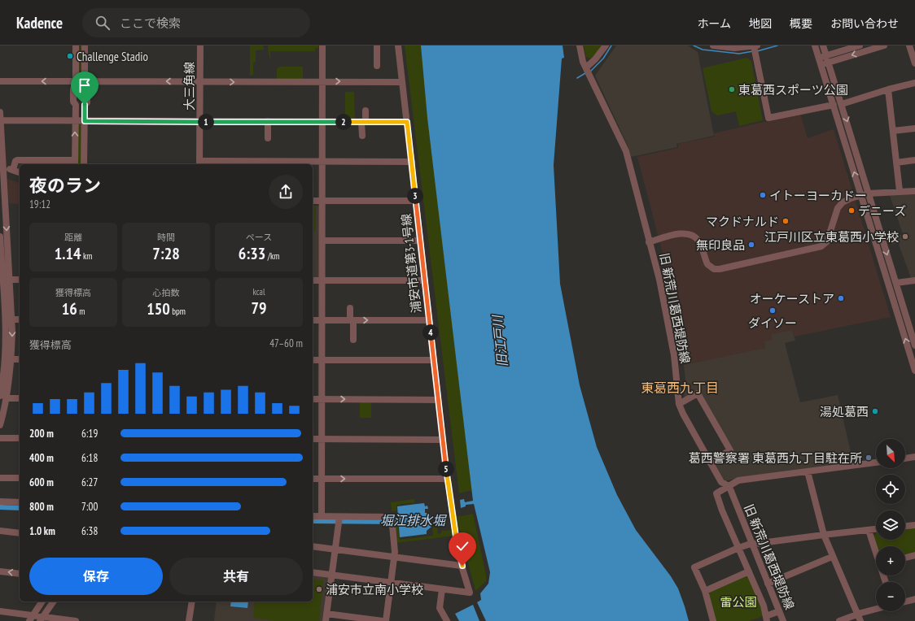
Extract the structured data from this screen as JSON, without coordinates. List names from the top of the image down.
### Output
{
  "streets": {
    "street": ["大三角線", "浦安市道第3-1号線", "旧 新荒川葛西堤防線"]
  },
  "districts": ["東葛西九丁目"],
  "water": ["旧江戸川", "堀江排水堀"],
  "parks": ["雷公園"],
  "places": [
    "Challenge Stadio",
    "東葛西スポーツ公園",
    "イトーヨーカドー",
    "デニーズ",
    "マクドナルド",
    "江戸川区立東葛西小学校",
    "無印良品",
    "オーケーストア",
    "ダイソー",
    "湯処葛西",
    "葛西警察署 東葛西九丁目駐在所",
    "浦安市立南小学校"
  ],
  "north": "bottom right",
  "page": {
    "header": "Kadence",
    "search": "ここで検索",
    "nav": [
      "ホーム",
      "地図",
      "概要",
      "お問い合わせ"
    ],
    "pins": [
      "1",
      "2",
      "3",
      "4",
      "5"
    ],
    "heading": ["夜のラン", "19:12"],
    "stats": [
      ["距離", "1.14 km"],
      ["時間", "7:28"],
      ["ペース", "6:33 /km"],
      ["獲得標高", "16 m"],
      ["心拍数", "150 bpm"],
      ["kcal", "79"]
    ],
    "chart": ["獲得標高", "47–60 m"],
    "list": [
      {
        "name": "200 m",
        "note": "6:19"
      },
      {
        "name": "400 m",
        "note": "6:18"
      },
      {
        "name": "600 m",
        "note": "6:27"
      },
      {
        "name": "800 m",
        "note": "7:00"
      },
      {
        "name": "1.0 km",
        "note": "6:38"
      }
    ],
    "map_buttons": ["+", "−"],
    "buttons": ["保存", "共有"]
  }
}
